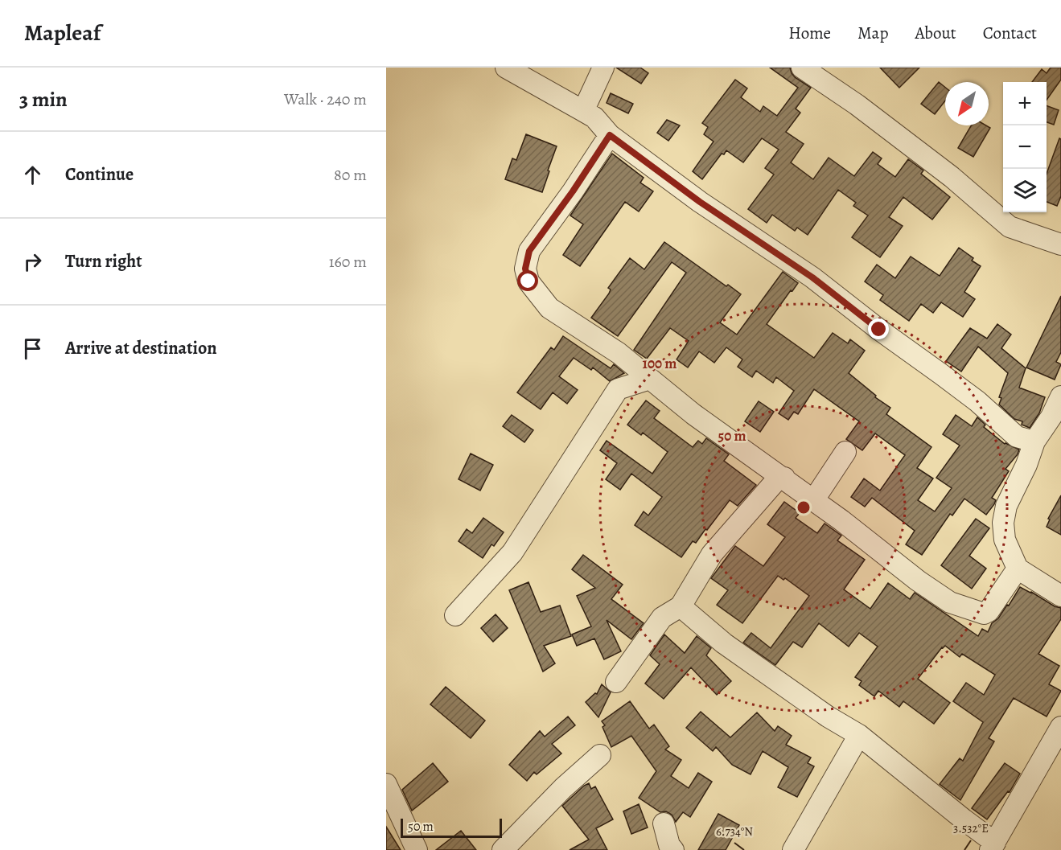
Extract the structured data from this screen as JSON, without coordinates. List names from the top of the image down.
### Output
{
  "scale_bar": "50 m",
  "north": "bottom left",
  "page": {
    "header": "Mapleaf",
    "nav": [
      "Home",
      "Map",
      "About",
      "Contact"
    ],
    "heading": ["3 min", "Walk · 240 m"],
    "map_buttons": ["+", "−"],
    "list": [
      ["Continue", "80 m"],
      ["Turn right", "160 m"],
      "Arrive at destination"
    ],
    "scale": "50 m"
  },
  "coordinates": ["3.532°E", "6.734°N"],
  "rings": ["100 m", "50 m"]
}
